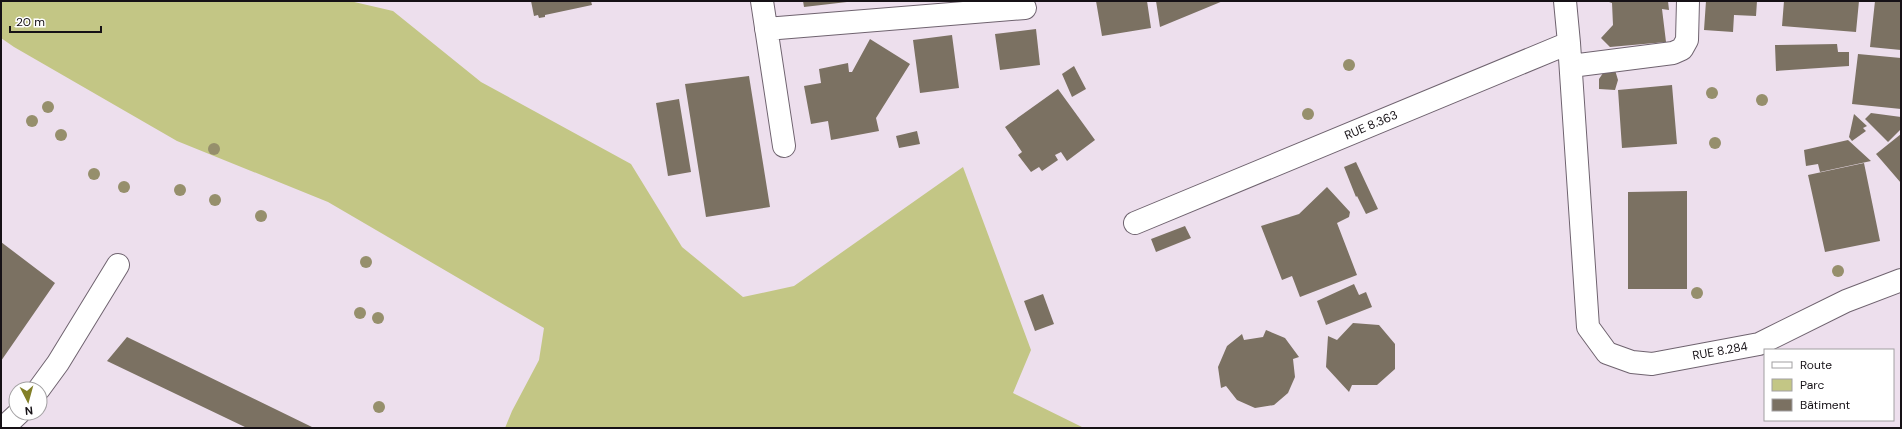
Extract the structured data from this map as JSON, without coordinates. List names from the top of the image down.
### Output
{
  "streets": {
    "street": ["RUE 8.363", "RUE 8.284"]
  },
  "legend": ["Route", "Parc", "Bâtiment"],
  "scale_bar": "20 m",
  "north": "bottom"
}
